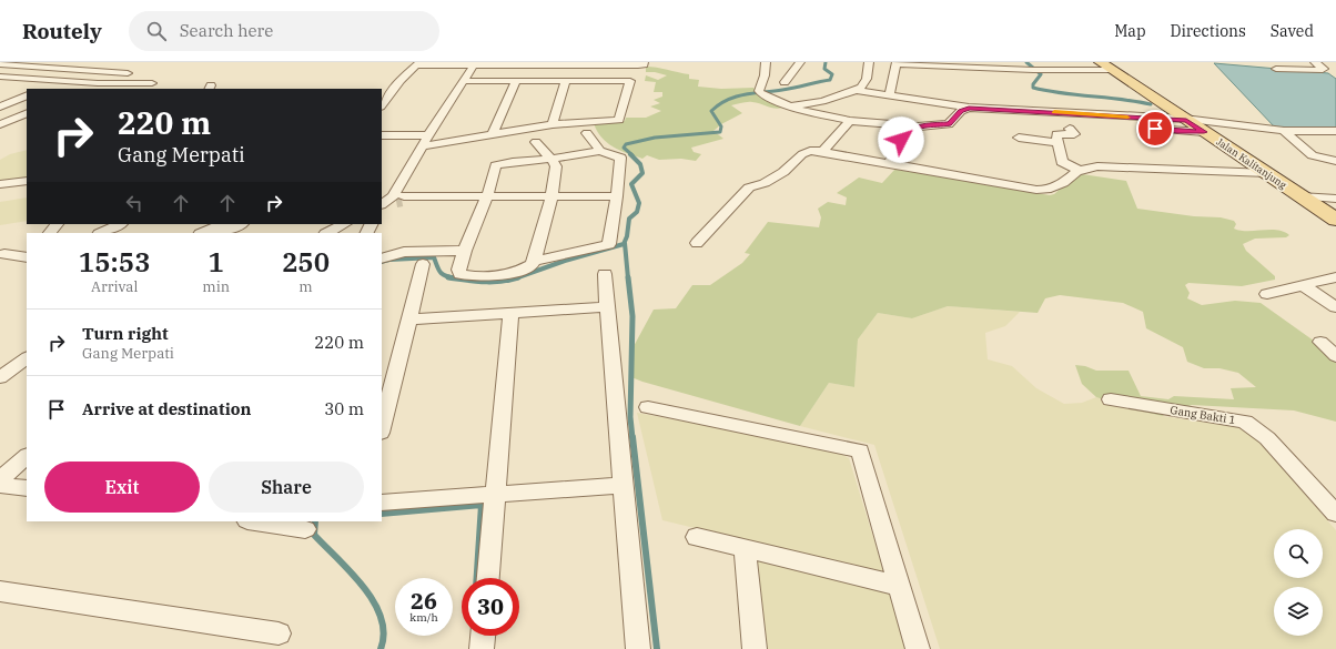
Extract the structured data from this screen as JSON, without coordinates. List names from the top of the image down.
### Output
{
  "streets": {
    "main road": ["Jalan Kalitanjung"],
    "street": ["Gang Bakti 1"]
  },
  "page": {
    "header": "Routely",
    "search": "Search here",
    "nav": ["Map", "Directions", "Saved"],
    "turn": ["220 m", "Gang Merpati"],
    "eta": [
      "15:53",
      "Arrival",
      "1",
      "min",
      "250",
      "m"
    ],
    "list": [
      {
        "name": "Turn right",
        "note": "Gang Merpati",
        "value": "220 m"
      },
      {
        "name": "Arrive at destination",
        "value": "30 m"
      }
    ],
    "buttons": ["Exit", "Share"],
    "speed": "26 km/h",
    "limit": "30"
  }
}
